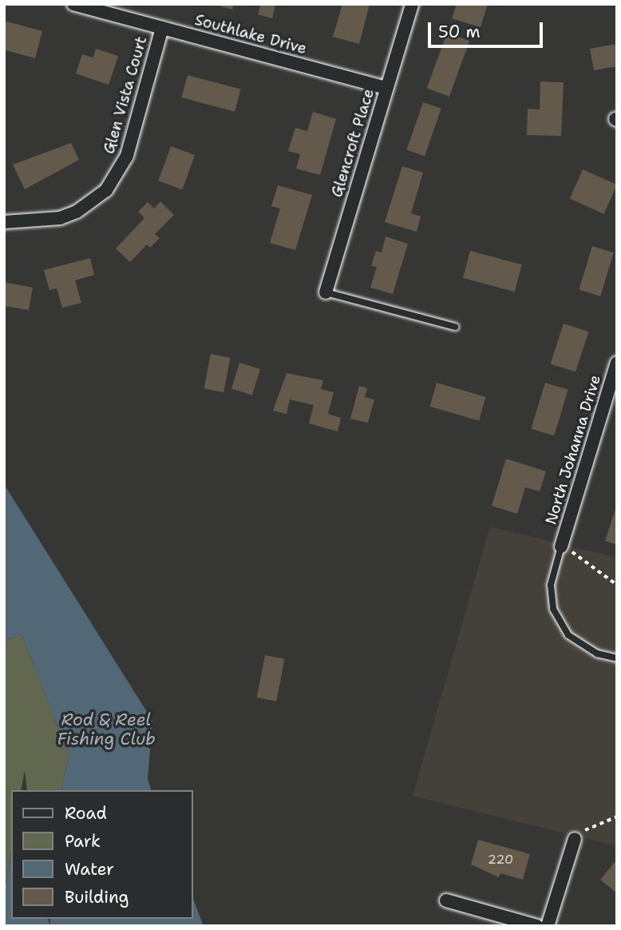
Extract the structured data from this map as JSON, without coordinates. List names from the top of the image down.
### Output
{
  "streets": {
    "street": [
      "Southlake Drive",
      "Glen Vista Court",
      "Glencroft Place",
      "North Johanna Drive"
    ]
  },
  "crossings": [
    ["Southlake Drive", "Glen Vista Court"],
    ["Southlake Drive", "Glencroft Place"]
  ],
  "water": ["Rod & Reel Fishing Club"],
  "house_numbers": ["220"],
  "legend": [
    "Road",
    "Park",
    "Water",
    "Building"
  ],
  "scale_bar": "50 m"
}
